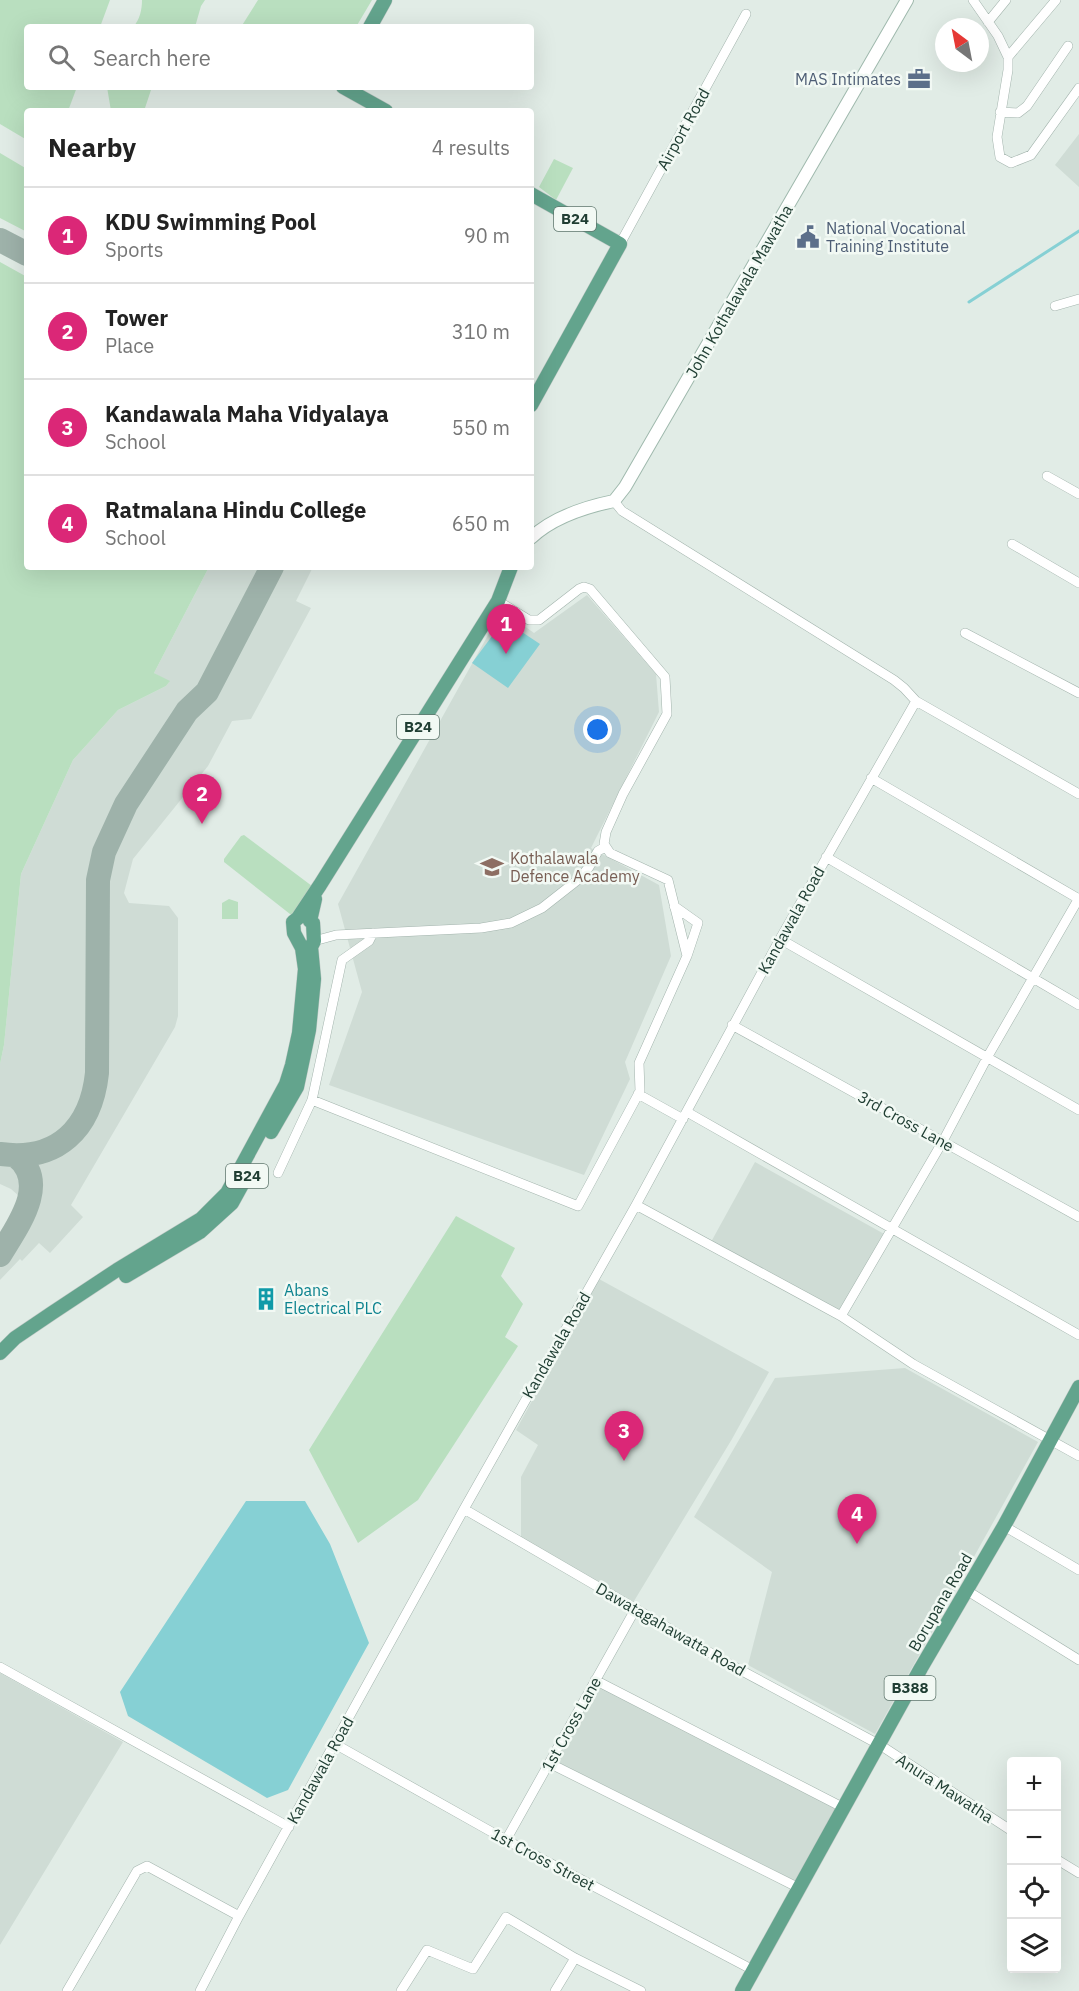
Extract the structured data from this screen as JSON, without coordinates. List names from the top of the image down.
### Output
{
  "streets": {
    "main road": ["B24", "Borupana Road", "B388"],
    "street": [
      "Airport Road",
      "John Kothalawala Mawatha",
      "Kandawala Road",
      "3rd Cross Lane",
      "Dawatagahawatta Road",
      "1st Cross Lane",
      "Anura Mawatha",
      "1st Cross Street"
    ]
  },
  "crossings": [
    ["Airport Road", "B24"],
    ["Kandawala Road", "3rd Cross Lane"],
    ["Kandawala Road", "Dawatagahawatta Road"],
    ["Kandawala Road", "1st Cross Street"],
    ["Borupana Road", "Dawatagahawatta Road"],
    ["Borupana Road", "Anura Mawatha"],
    ["Borupana Road", "1st Cross Street"],
    ["Dawatagahawatta Road", "1st Cross Lane"],
    ["Dawatagahawatta Road", "Anura Mawatha"],
    ["1st Cross Lane", "1st Cross Street"]
  ],
  "places": {
    "office": ["MAS Intimates"],
    "public building": ["National Vocational Training Institute"],
    "school or university": ["Kothalawala Defence Academy"],
    "building": ["Abans Electrical PLC"]
  },
  "north": "top left",
  "page": {
    "search": "Search here",
    "heading": ["Nearby", "4 results"],
    "list": [
      {
        "mark": "1",
        "name": "KDU Swimming Pool",
        "note": "Sports",
        "value": "90 m"
      },
      {
        "mark": "2",
        "name": "Tower",
        "note": "Place",
        "value": "310 m"
      },
      {
        "mark": "3",
        "name": "Kandawala Maha Vidyalaya",
        "note": "School",
        "value": "550 m"
      },
      {
        "mark": "4",
        "name": "Ratmalana Hindu College",
        "note": "School",
        "value": "650 m"
      }
    ],
    "pins": [
      "1",
      "2",
      "3",
      "4"
    ],
    "map_buttons": ["+", "−"]
  }
}
